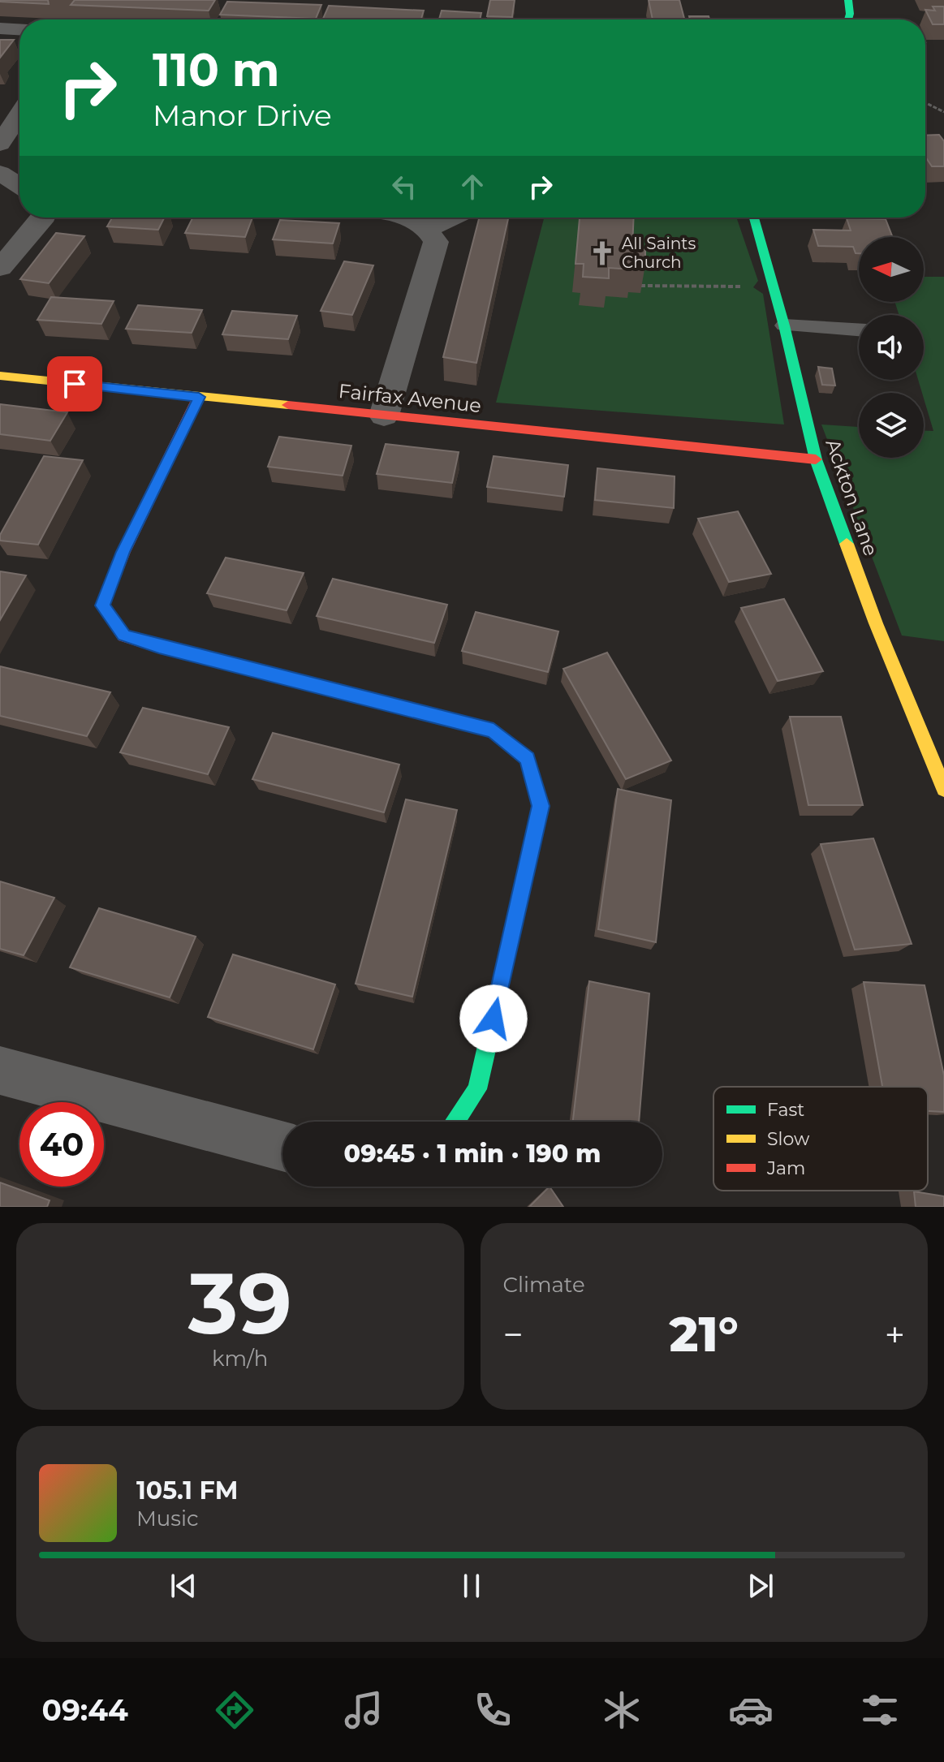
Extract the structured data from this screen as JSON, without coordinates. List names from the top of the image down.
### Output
{
  "streets": {
    "street": ["Fairfax Avenue", "Ackton Lane"]
  },
  "crossings": [
    ["Fairfax Avenue", "Ackton Lane"]
  ],
  "places": {
    "church": ["All Saints Church"]
  },
  "legend": ["Fast", "Slow", "Jam"],
  "north": "left",
  "page": {
    "turn": ["110 m", "Manor Drive"],
    "limit": "40",
    "trip": "09:45 · 1 min · 190 m",
    "tile": [
      ["39", "km/h"],
      "Climate"
    ],
    "heat": ["−", "21°", "+"],
    "song": ["105.1 FM", "Music"],
    "tabs": "09:44"
  }
}
